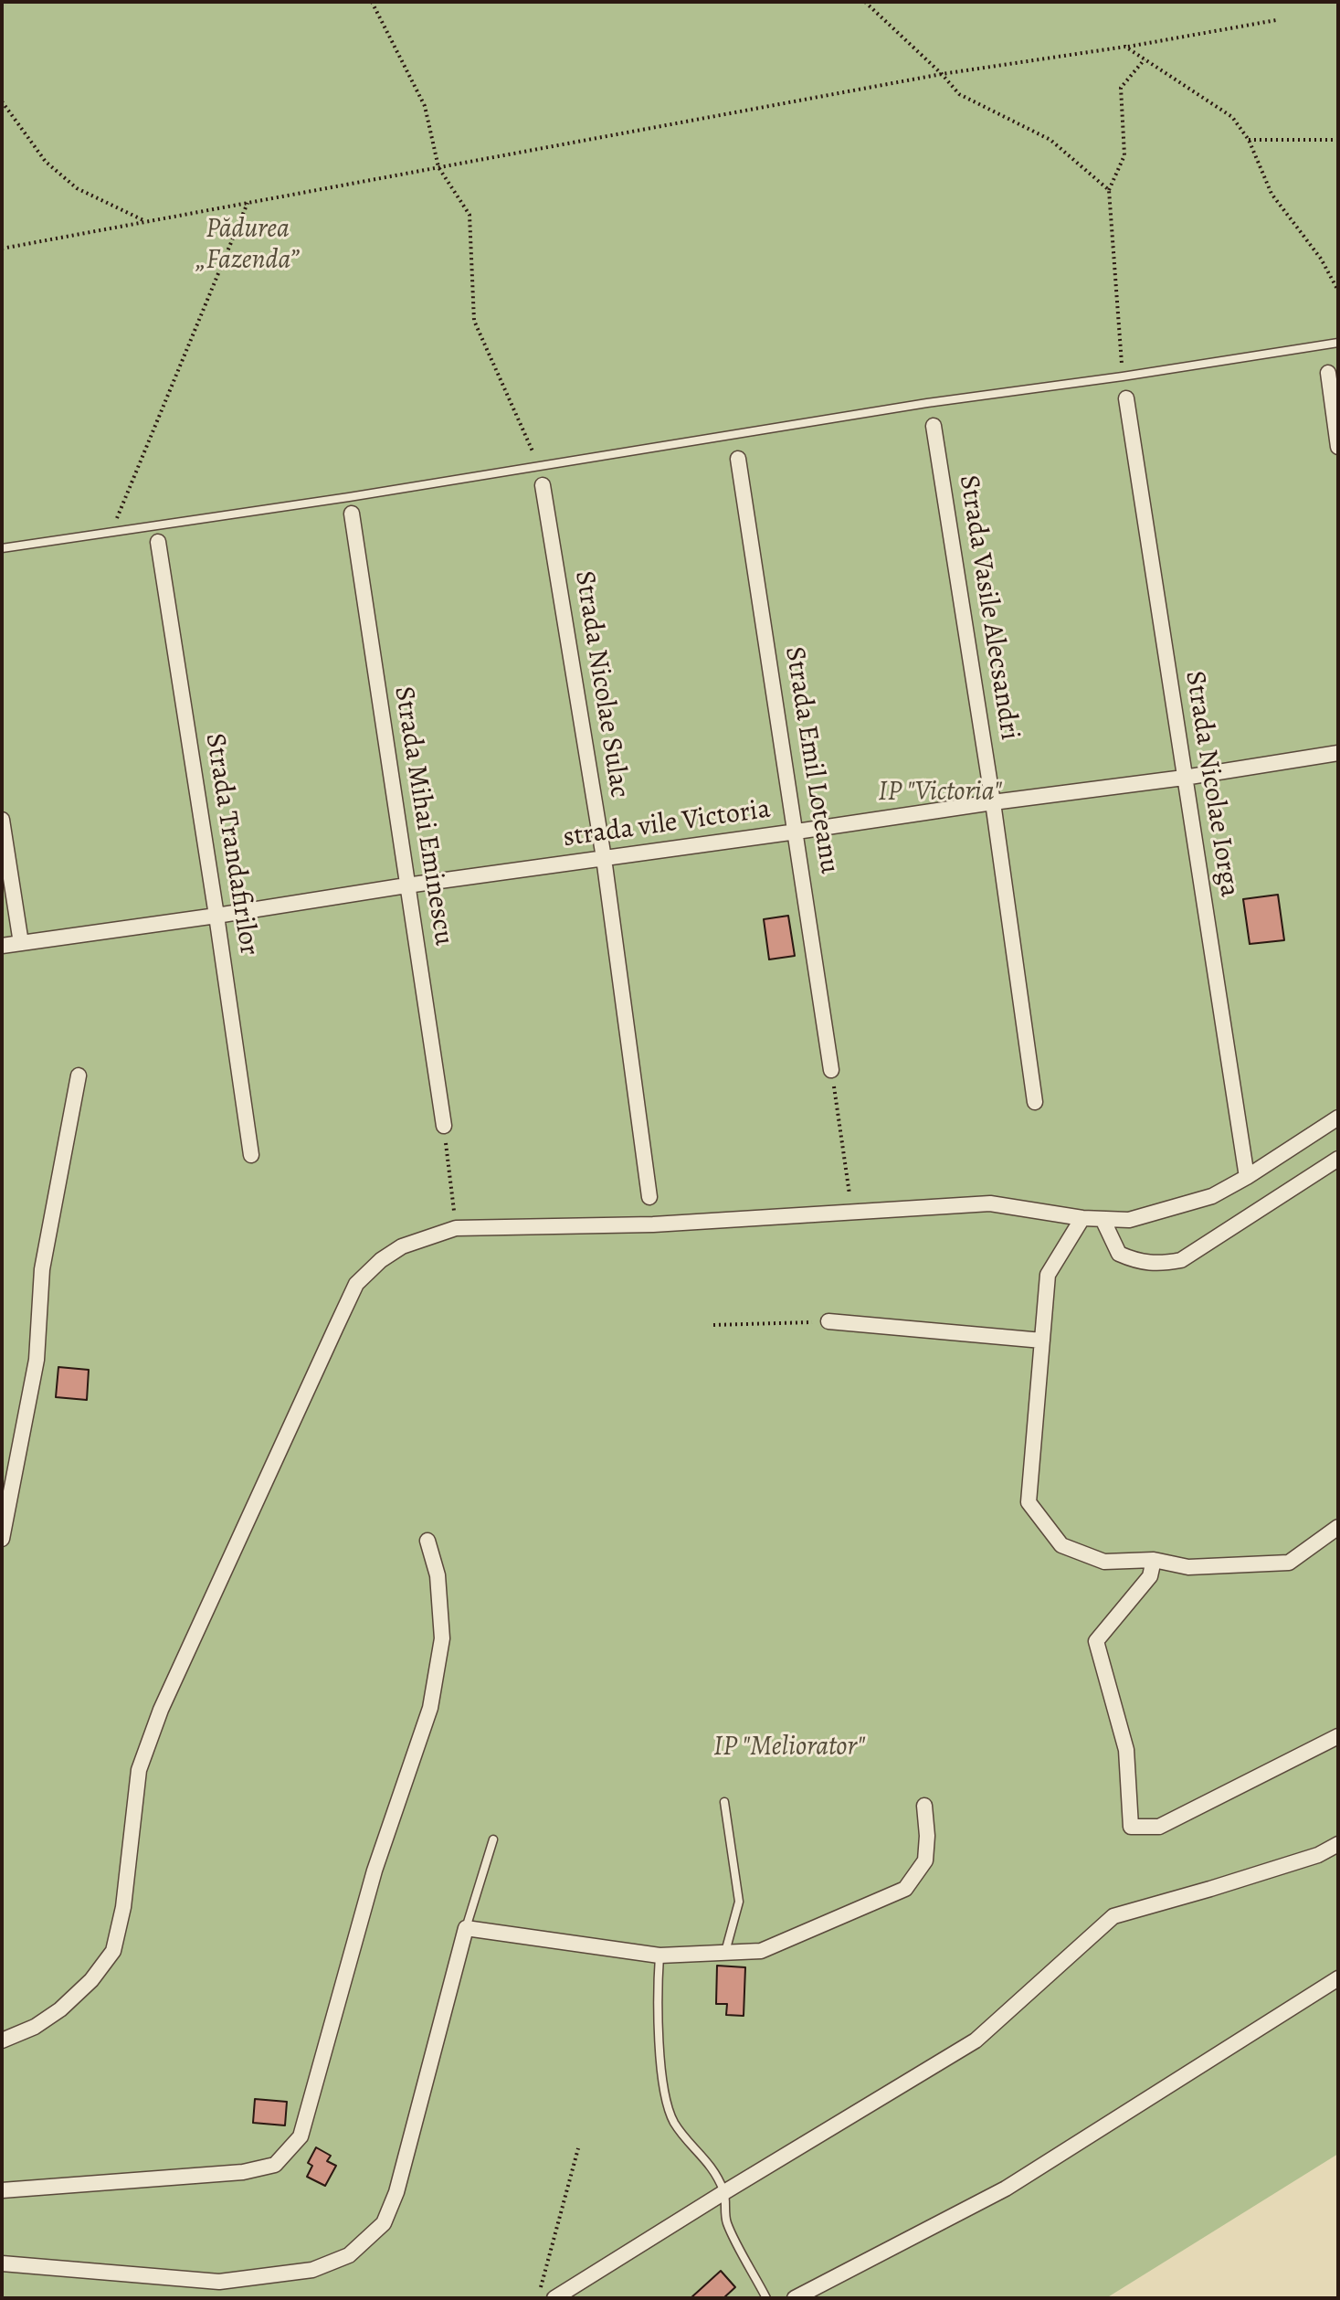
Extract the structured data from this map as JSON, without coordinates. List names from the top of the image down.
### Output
{
  "streets": {
    "street": [
      "Strada Vasile Alecsandri",
      "Strada Nicolae Sulac",
      "Strada Emil Loteanu",
      "Strada Nicolae Iorga",
      "Strada Mihai Eminescu",
      "strada vile Victoria",
      "Strada Trandafirilor"
    ]
  },
  "crossings": [
    ["Strada Vasile Alecsandri", "strada vile Victoria"],
    ["Strada Nicolae Sulac", "strada vile Victoria"],
    ["Strada Emil Loteanu", "strada vile Victoria"],
    ["Strada Nicolae Iorga", "strada vile Victoria"],
    ["Strada Mihai Eminescu", "strada vile Victoria"],
    ["strada vile Victoria", "Strada Trandafirilor"]
  ],
  "parks": ["Pădurea „Fazenda”", "IP \"Victoria\"", "IP \"Meliorator\""]
}
